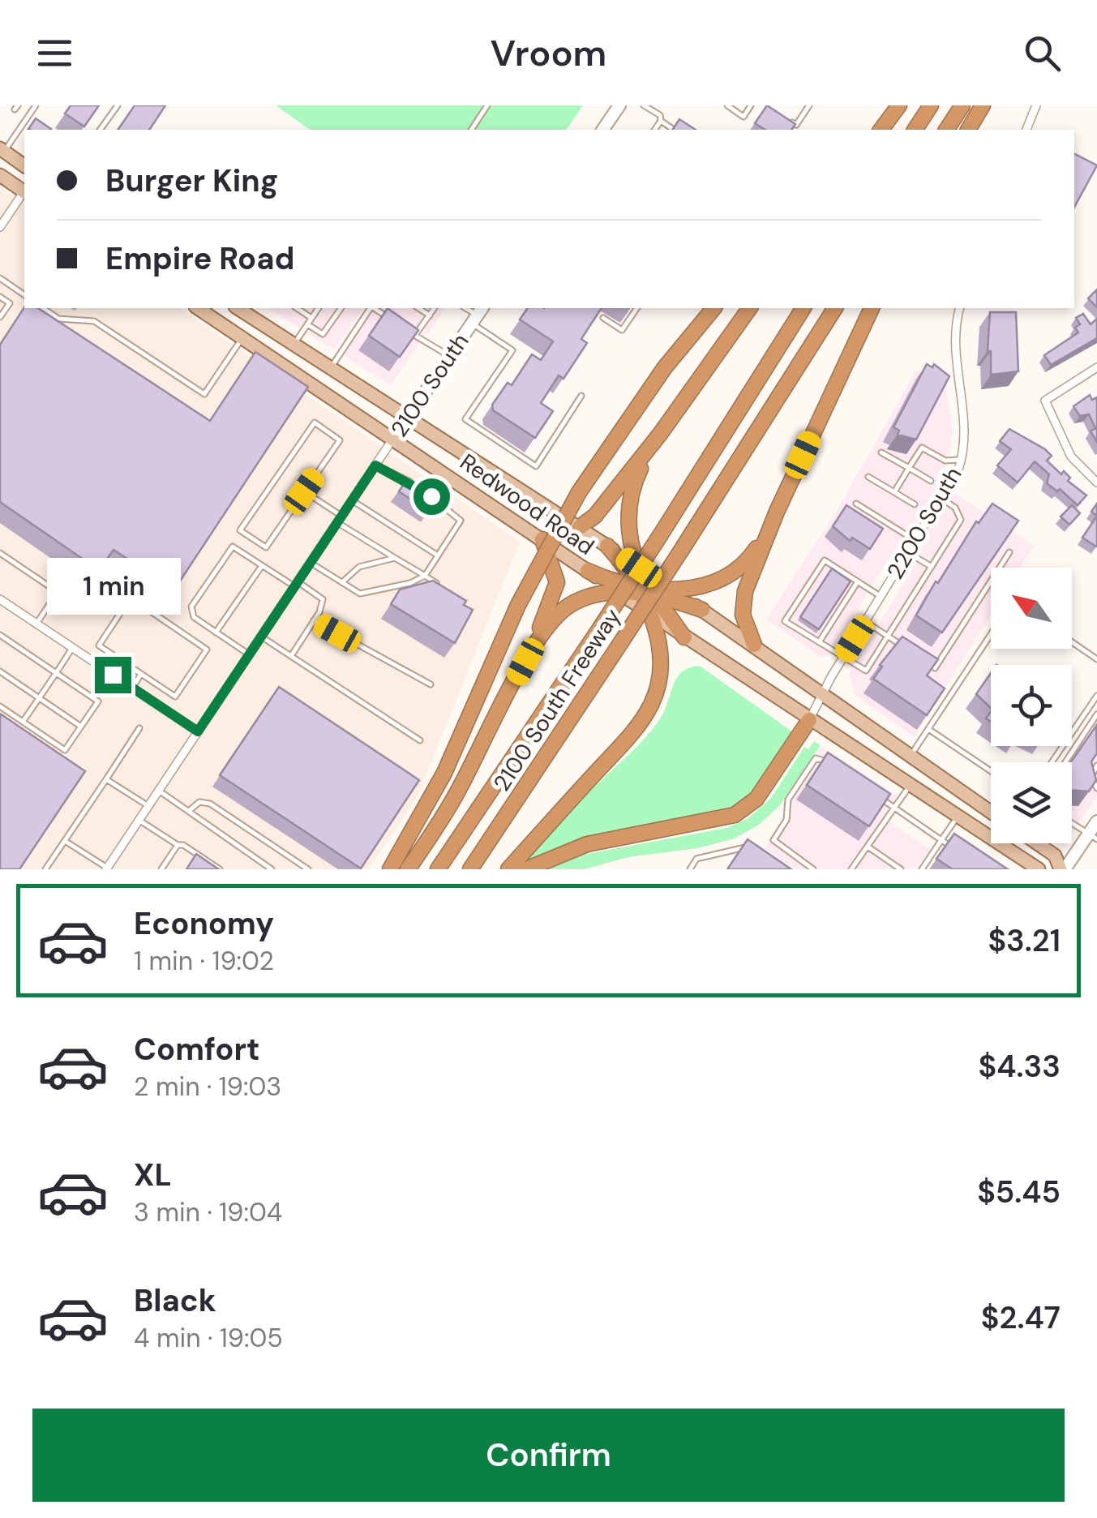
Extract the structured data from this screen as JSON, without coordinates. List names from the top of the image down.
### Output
{
  "streets": {
    "highway": ["2100 South Freeway"],
    "main road": ["Redwood Road"],
    "street": ["2100 South", "2200 South"]
  },
  "crossings": [
    ["2100 South", "Redwood Road"],
    ["Redwood Road", "2200 South"]
  ],
  "north": "top left",
  "page": {
    "header": "Vroom",
    "banner": ["Burger King", "Empire Road"],
    "bubble": "1 min",
    "list": [
      {
        "name": "Economy",
        "note": "1 min · 19:02",
        "value": "$3.21"
      },
      {
        "name": "Comfort",
        "note": "2 min · 19:03",
        "value": "$4.33"
      },
      {
        "name": "XL",
        "note": "3 min · 19:04",
        "value": "$5.45"
      },
      {
        "name": "Black",
        "note": "4 min · 19:05",
        "value": "$2.47"
      }
    ],
    "buttons": "Confirm"
  }
}
